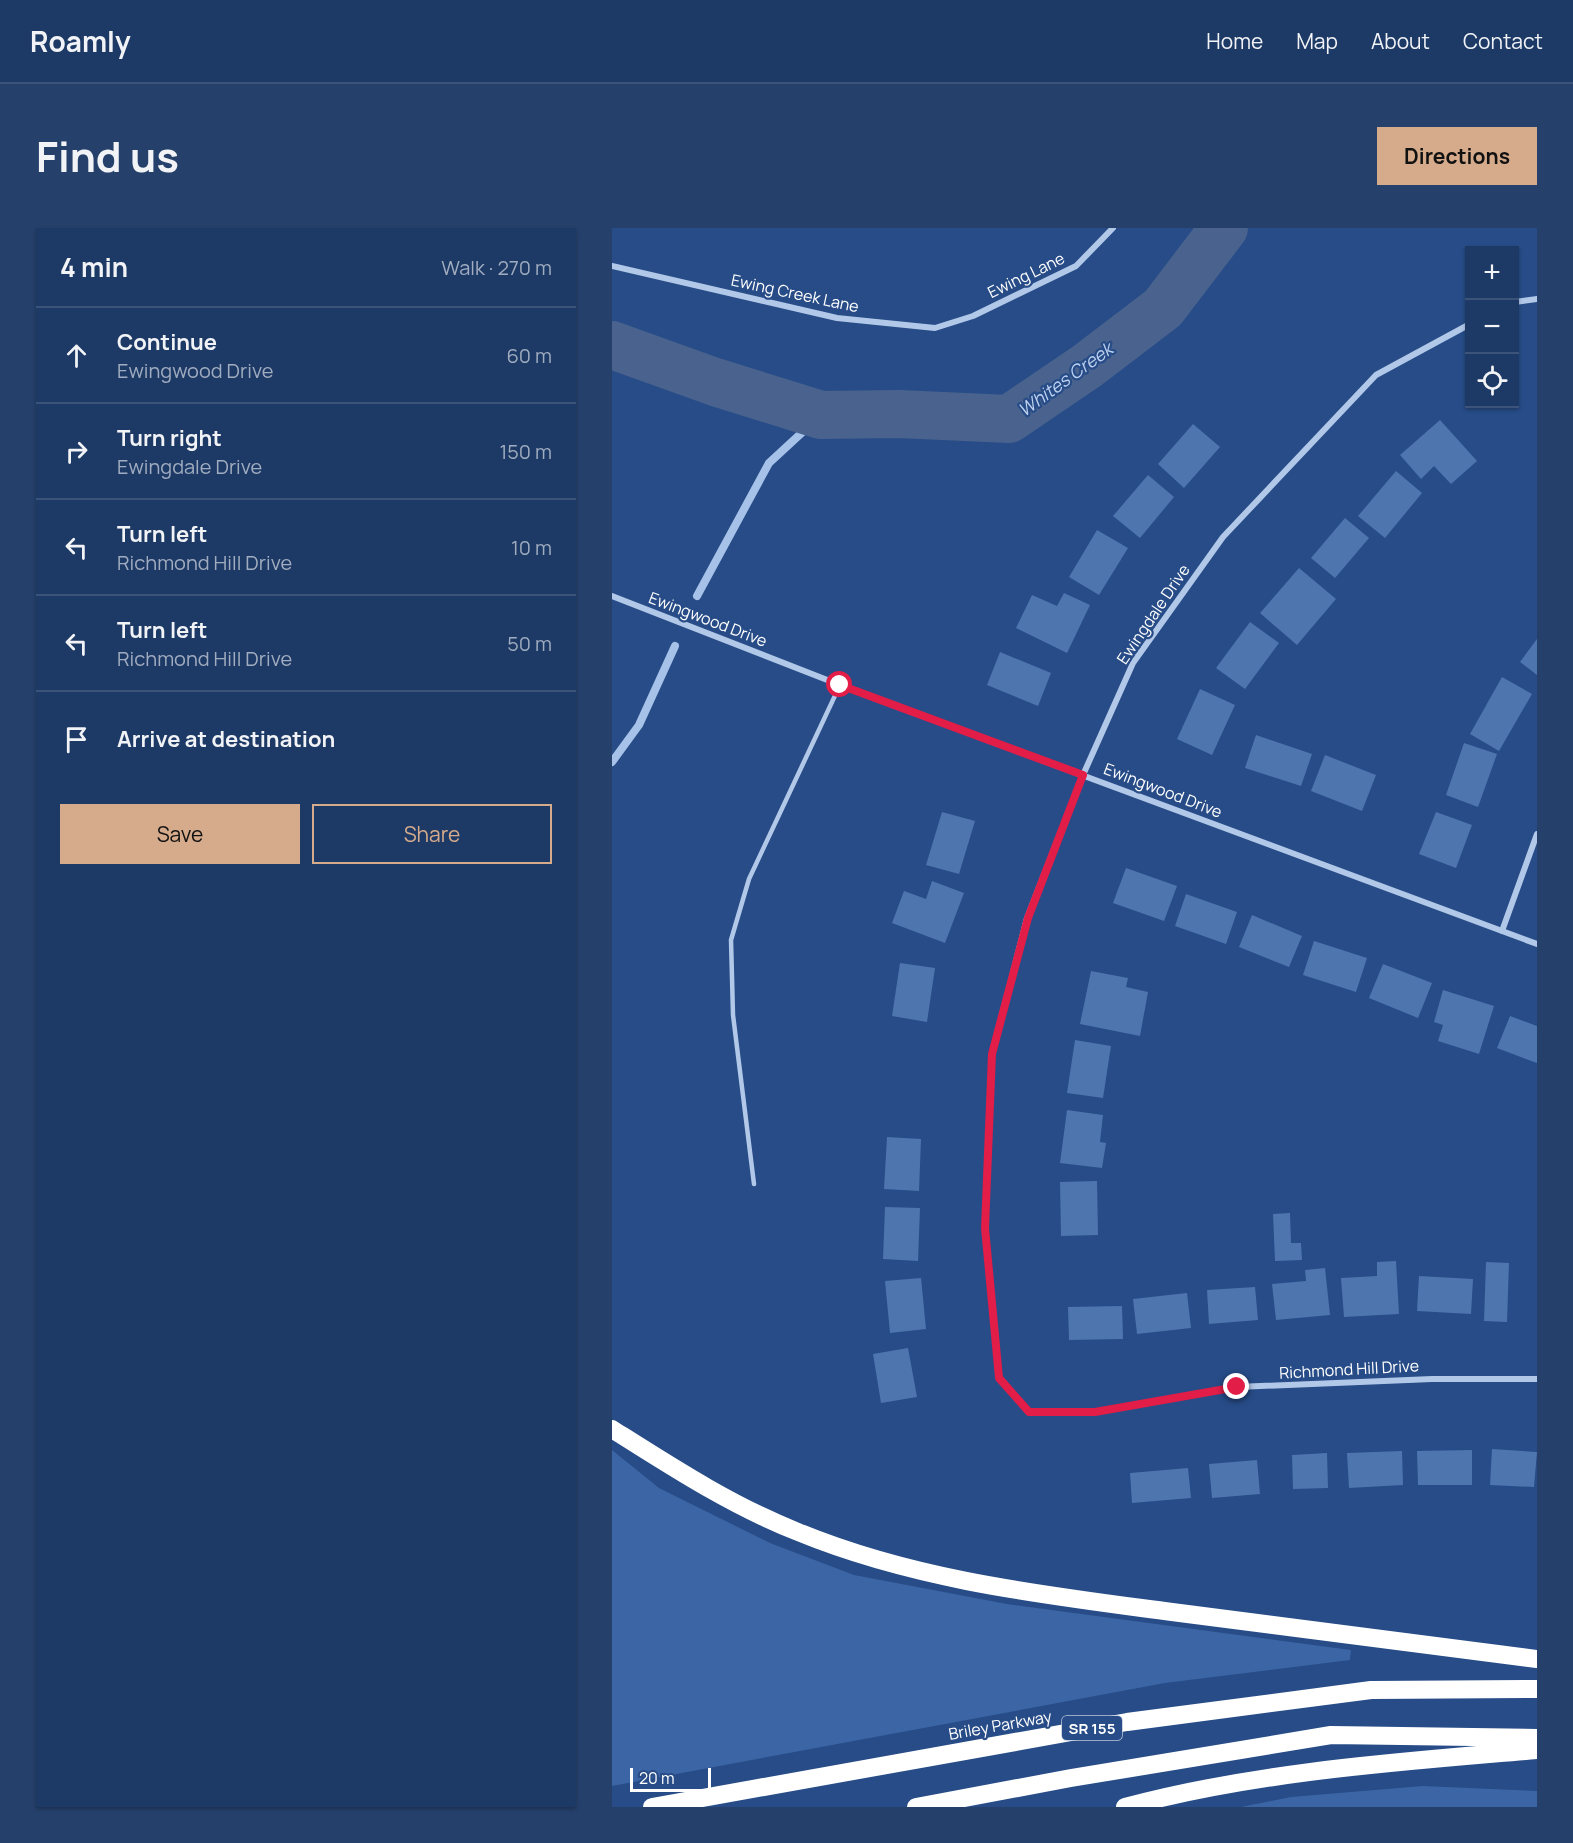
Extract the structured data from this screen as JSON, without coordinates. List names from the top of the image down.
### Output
{
  "streets": {
    "highway": ["Briley Parkway", "SR 155"],
    "street": [
      "Ewing Lane",
      "Ewing Creek Lane",
      "Ewingdale Drive",
      "Ewingwood Drive",
      "Richmond Hill Drive"
    ]
  },
  "crossings": [
    ["Ewing Lane", "Ewing Creek Lane"],
    ["Ewingdale Drive", "Ewingwood Drive"],
    ["Ewingdale Drive", "Richmond Hill Drive"]
  ],
  "water": ["Whites Creek"],
  "scale_bar": "20 m",
  "page": {
    "header": "Roamly",
    "nav": [
      "Home",
      "Map",
      "About",
      "Contact"
    ],
    "title": "Find us",
    "buttons": [
      "Directions",
      ["Save", "Share"]
    ],
    "heading": ["4 min", "Walk · 270 m"],
    "map_buttons": ["+", "−"],
    "list": [
      ["Continue", "Ewingwood Drive", "60 m"],
      ["Turn right", "Ewingdale Drive", "150 m"],
      ["Turn left", "Richmond Hill Drive", "10 m"],
      ["Turn left", "Richmond Hill Drive", "50 m"],
      "Arrive at destination"
    ],
    "scale": "20 m"
  }
}
